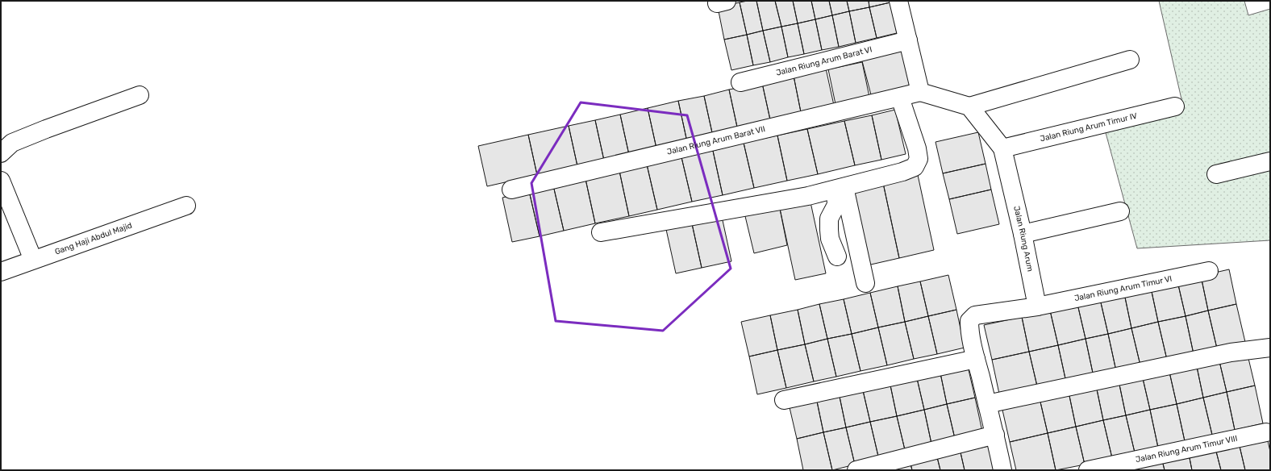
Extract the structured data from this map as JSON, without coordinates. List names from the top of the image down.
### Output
{
  "streets": {
    "street": [
      "Jalan Riung Arum Barat VI",
      "Jalan Riung Arum Timur IV",
      "Jalan Riung Arum Barat VII",
      "Gang Haji Abdul Majid",
      "Jalan Riung Arum",
      "Jalan Riung Arum Timur VI",
      "Jalan Riung Arum Timur VIII"
    ]
  },
  "crossings": [
    ["Jalan Riung Arum Timur IV", "Jalan Riung Arum"],
    ["Jalan Riung Arum", "Jalan Riung Arum Timur VI"]
  ]
}
